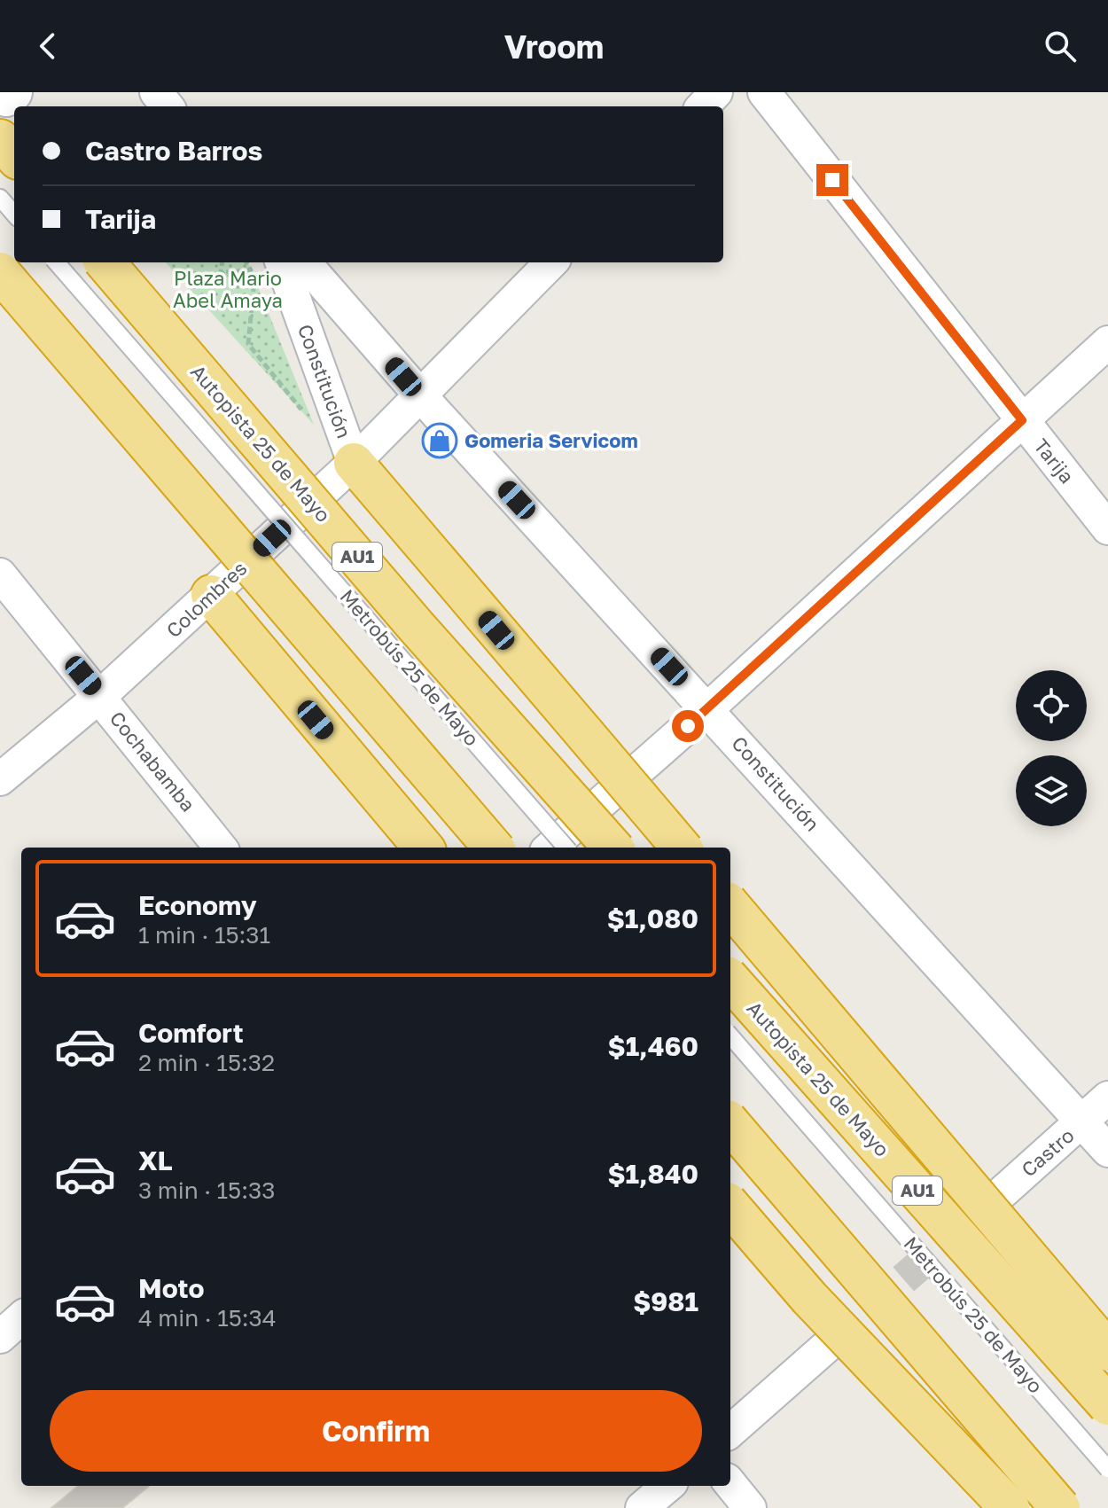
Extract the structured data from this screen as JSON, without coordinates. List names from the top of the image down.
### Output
{
  "streets": {
    "highway": ["Autopista 25 de Mayo", "AU1"],
    "street": [
      "Constitución",
      "Tarija",
      "Colombres",
      "Cochabamba",
      "Castro"
    ],
    "lane": ["Metrobús 25 de Mayo"]
  },
  "crossings": [
    ["Constitución", "Colombres"],
    ["Constitución", "Castro"],
    ["Colombres", "Cochabamba"]
  ],
  "parks": ["Plaza Mario Abel Amaya"],
  "places": {
    "shop": ["Gomeria Servicom"]
  },
  "page": {
    "header": "Vroom",
    "banner": ["Castro Barros", "Tarija"],
    "list": [
      {
        "name": "Economy",
        "note": "1 min · 15:31",
        "value": "$1,080"
      },
      {
        "name": "Comfort",
        "note": "2 min · 15:32",
        "value": "$1,460"
      },
      {
        "name": "XL",
        "note": "3 min · 15:33",
        "value": "$1,840"
      },
      {
        "name": "Moto",
        "note": "4 min · 15:34",
        "value": "$981"
      }
    ],
    "buttons": "Confirm"
  }
}
